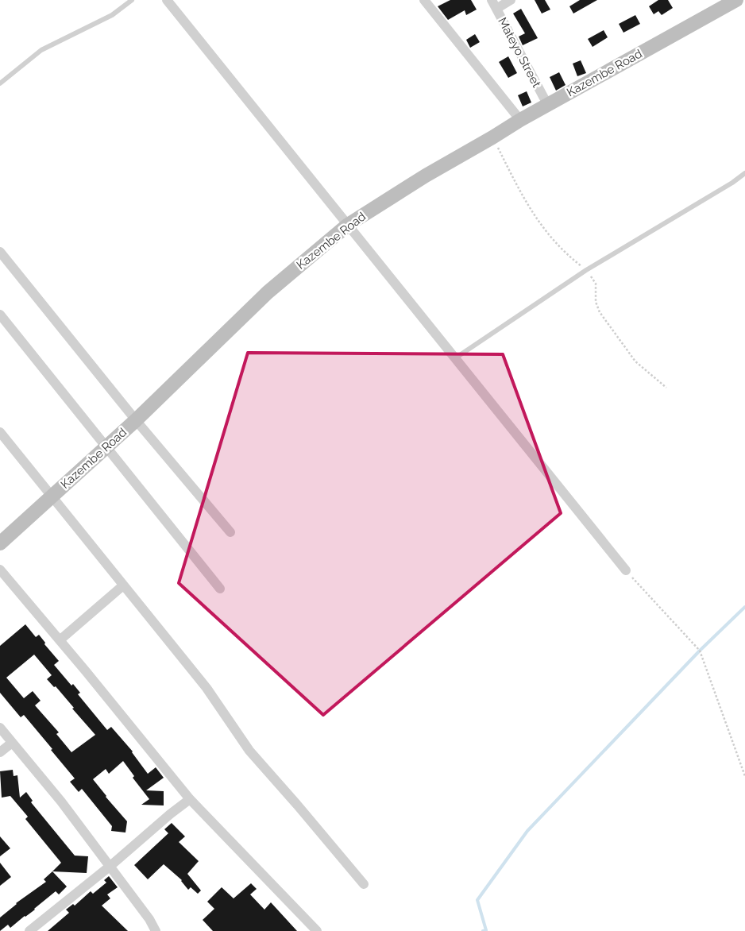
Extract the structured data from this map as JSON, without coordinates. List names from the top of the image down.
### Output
{
  "streets": {
    "main road": ["Kazembe Road"],
    "street": ["Mateyo Street"]
  },
  "crossings": [
    ["Mateyo Street", "Kazembe Road"]
  ]
}
